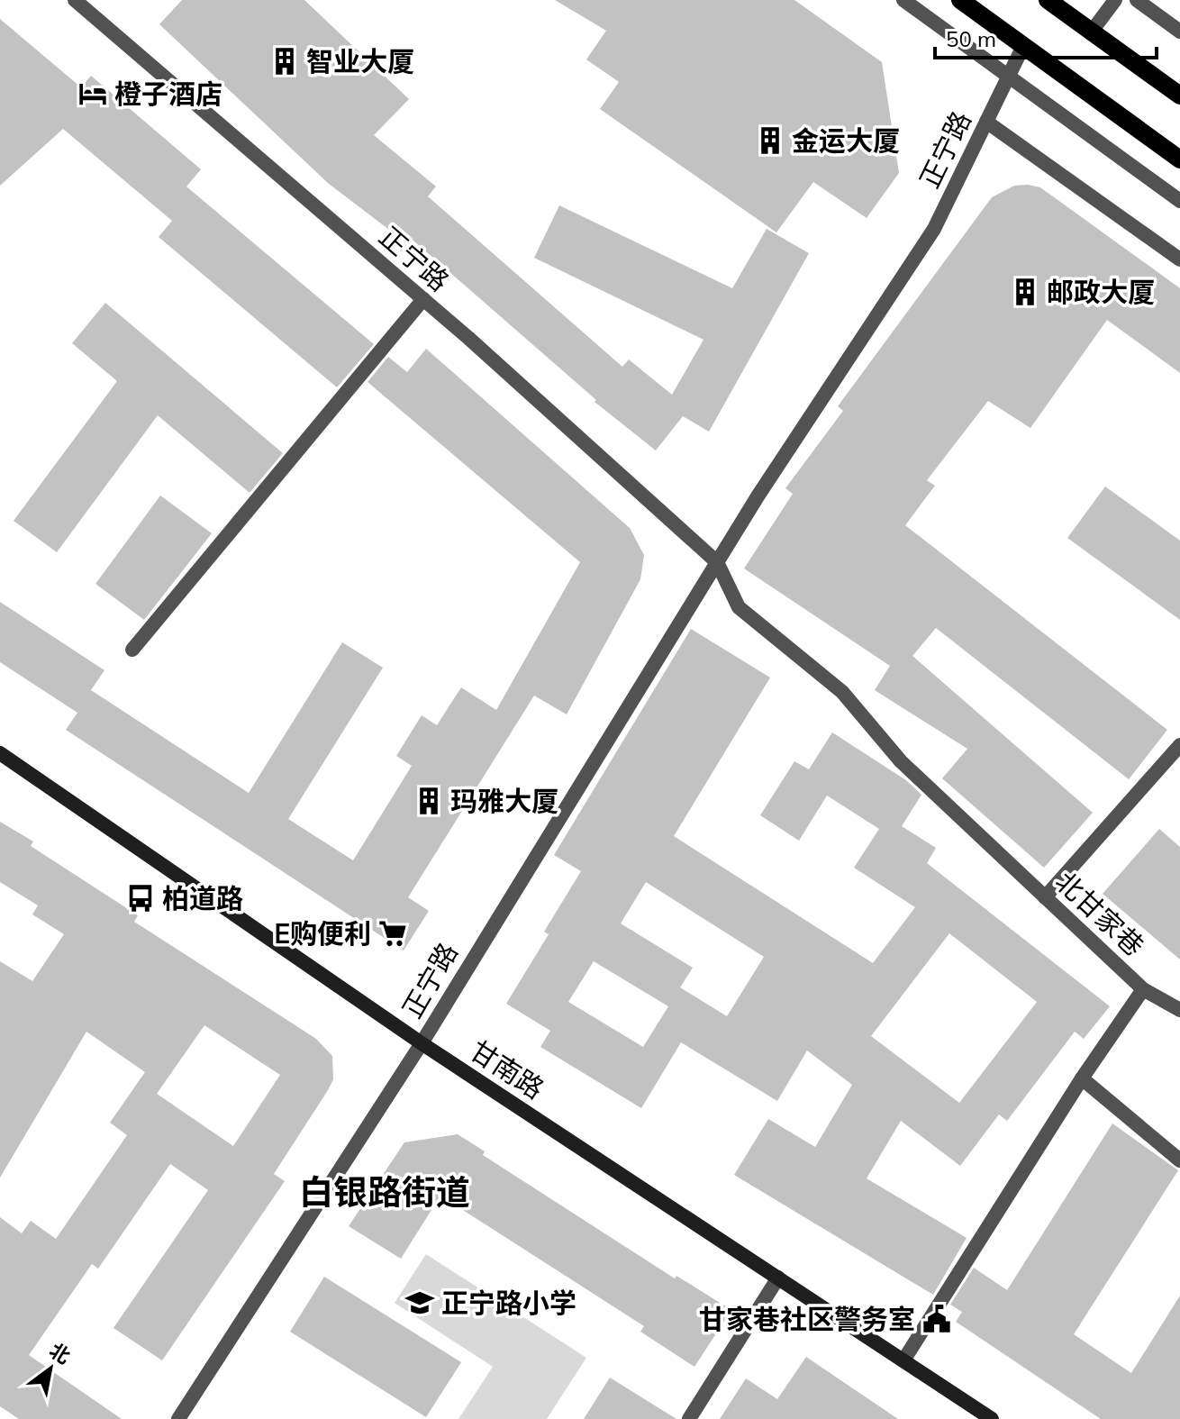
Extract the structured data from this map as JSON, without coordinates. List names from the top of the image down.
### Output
{
  "streets": {
    "street": ["正宁路", "北甘家巷", "甘南路"]
  },
  "crossings": [
    ["正宁路", "北甘家巷"],
    ["正宁路", "甘南路"],
    ["北甘家巷", "甘南路"]
  ],
  "districts": ["白银路街道"],
  "places": {
    "building": [
      "智业大厦",
      "金运大厦",
      "邮政大厦",
      "玛雅大厦"
    ],
    "hotel": ["橙子酒店"],
    "bus stop": ["柏道路"],
    "supermarket": ["E购便利"],
    "school or university": ["正宁路小学"],
    "public building": ["甘家巷社区警务室"]
  },
  "scale_bar": "50 m",
  "north": "top right"
}
